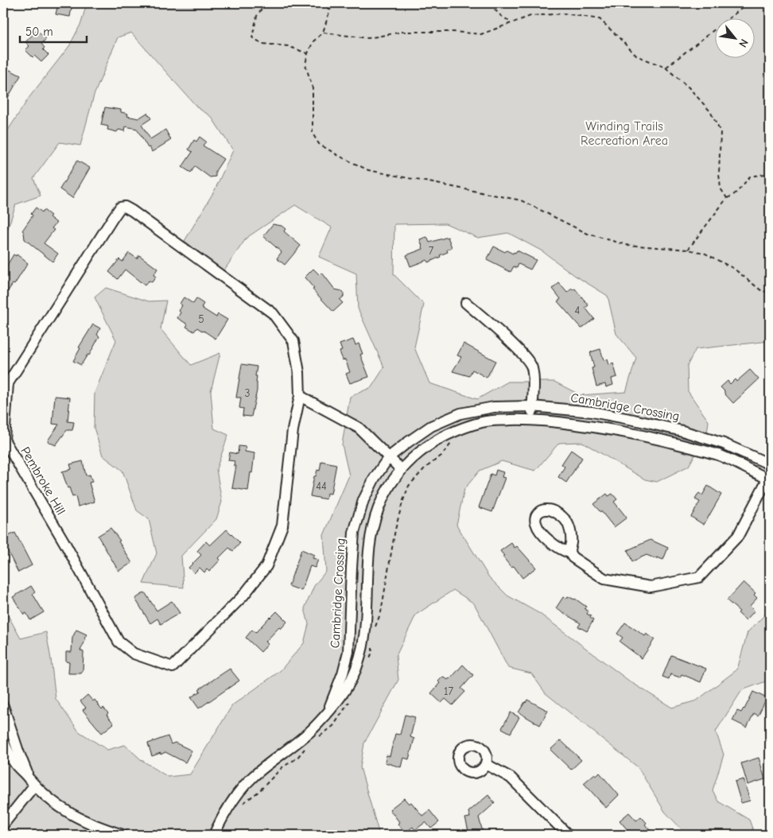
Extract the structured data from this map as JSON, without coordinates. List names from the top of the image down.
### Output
{
  "streets": {
    "street": ["Cambridge Crossing", "Pembroke Hill"]
  },
  "parks": ["Winding Trails Recreation Area"],
  "house_numbers": [
    "7",
    "4",
    "5",
    "3",
    "44",
    "17"
  ],
  "scale_bar": "50 m",
  "north": "bottom right"
}
